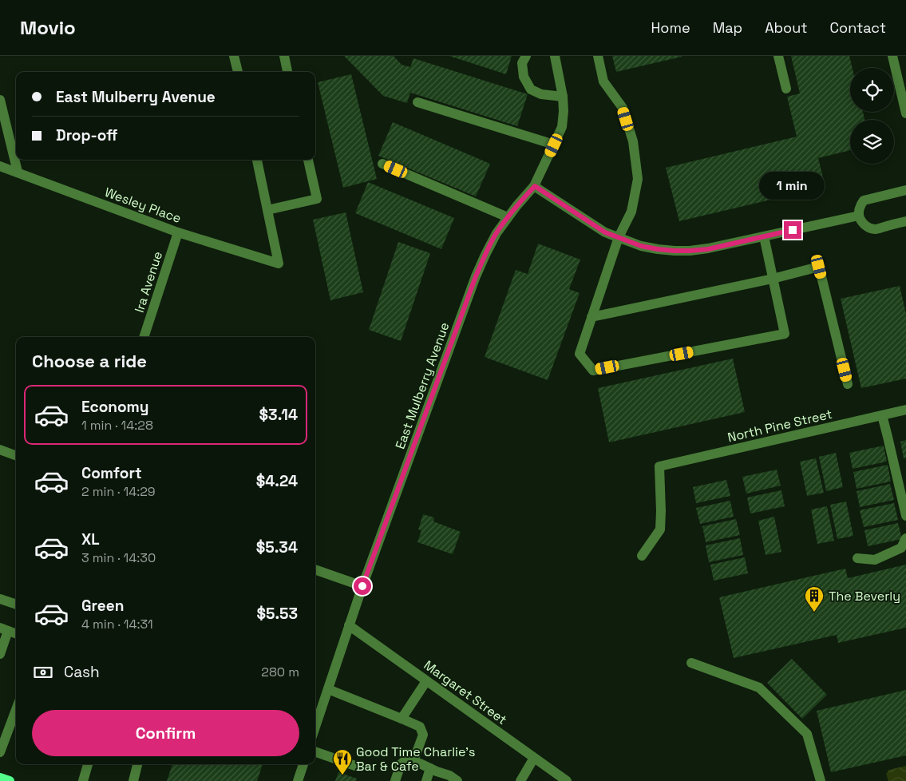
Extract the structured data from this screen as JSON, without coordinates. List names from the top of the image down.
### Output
{
  "streets": {
    "street": [
      "Wesley Place",
      "Ira Avenue",
      "East Mulberry Avenue",
      "North Pine Street",
      "Margaret Street"
    ]
  },
  "crossings": [
    ["Wesley Place", "Ira Avenue"],
    ["East Mulberry Avenue", "Margaret Street"]
  ],
  "places": {
    "building": ["The Beverly"],
    "restaurant": ["Good Time Charlie's Bar & Cafe"]
  },
  "page": {
    "header": "Movio",
    "nav": [
      "Home",
      "Map",
      "About",
      "Contact"
    ],
    "banner": ["East Mulberry Avenue", "Drop-off"],
    "bubble": "1 min",
    "heading": "Choose a ride",
    "list": [
      {
        "name": "Economy",
        "note": "1 min · 14:28",
        "value": "$3.14"
      },
      {
        "name": "Comfort",
        "note": "2 min · 14:29",
        "value": "$4.24"
      },
      {
        "name": "XL",
        "note": "3 min · 14:30",
        "value": "$5.34"
      },
      {
        "name": "Green",
        "note": "4 min · 14:31",
        "value": "$5.53"
      }
    ],
    "pay": ["Cash", "280 m"],
    "buttons": "Confirm"
  }
}
